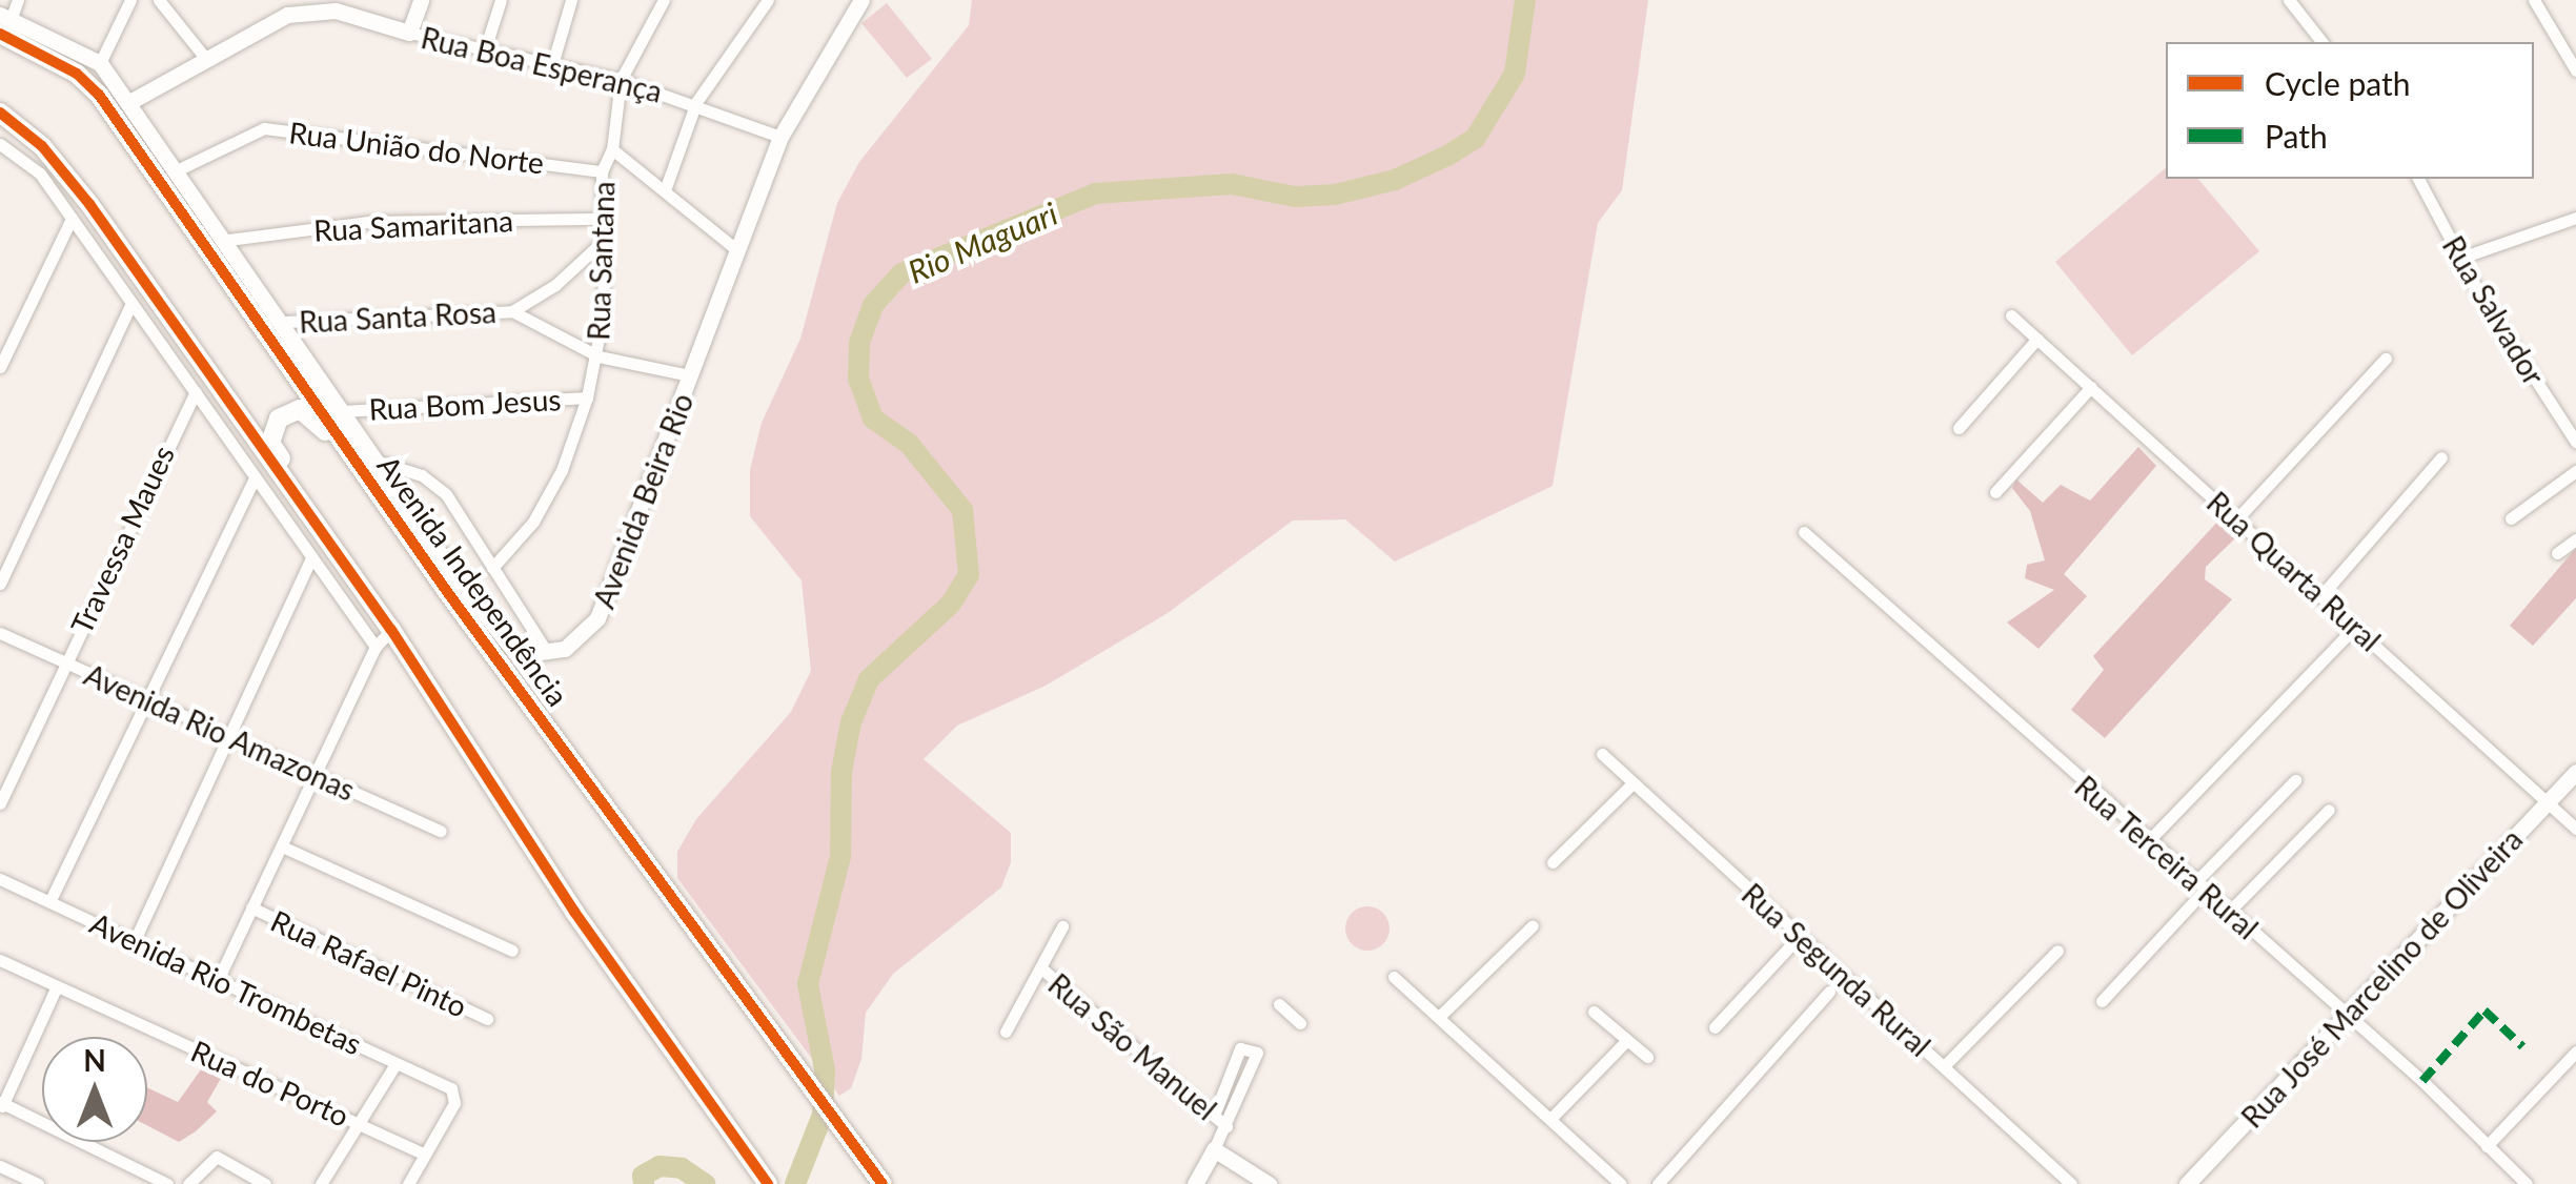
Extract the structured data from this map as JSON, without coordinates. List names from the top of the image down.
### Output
{
  "streets": {
    "main road": ["Avenida Independência"],
    "street": [
      "Rua Boa Esperança",
      "Rua União do Norte",
      "Rua Samaritana",
      "Rua Santana",
      "Rua Salvador",
      "Rua Santa Rosa",
      "Rua Bom Jesus",
      "Avenida Beira Rio",
      "Travessa Maues",
      "Rua Quarta Rural",
      "Avenida Rio Amazonas",
      "Rua Terceira Rural",
      "Rua Rafael Pinto",
      "Rua Segunda Rural",
      "Rua José Marcelino de Oliveira",
      "Avenida Rio Trombetas",
      "Rua São Manuel",
      "Rua do Porto"
    ]
  },
  "crossings": [
    ["Rua Boa Esperança", "Rua Santana"],
    ["Rua Boa Esperança", "Avenida Beira Rio"],
    ["Rua União do Norte", "Rua Santana"],
    ["Rua Samaritana", "Rua Santana"],
    ["Rua Santana", "Rua Santa Rosa"],
    ["Rua Santana", "Rua Bom Jesus"],
    ["Rua Santa Rosa", "Avenida Beira Rio"],
    ["Travessa Maues", "Avenida Rio Amazonas"],
    ["Rua Quarta Rural", "Rua José Marcelino de Oliveira"],
    ["Rua Terceira Rural", "Rua José Marcelino de Oliveira"],
    ["Avenida Rio Trombetas", "Rua do Porto"]
  ],
  "water": ["Rio Maguari"],
  "legend": ["Cycle path", "Path"],
  "north": "top"
}
